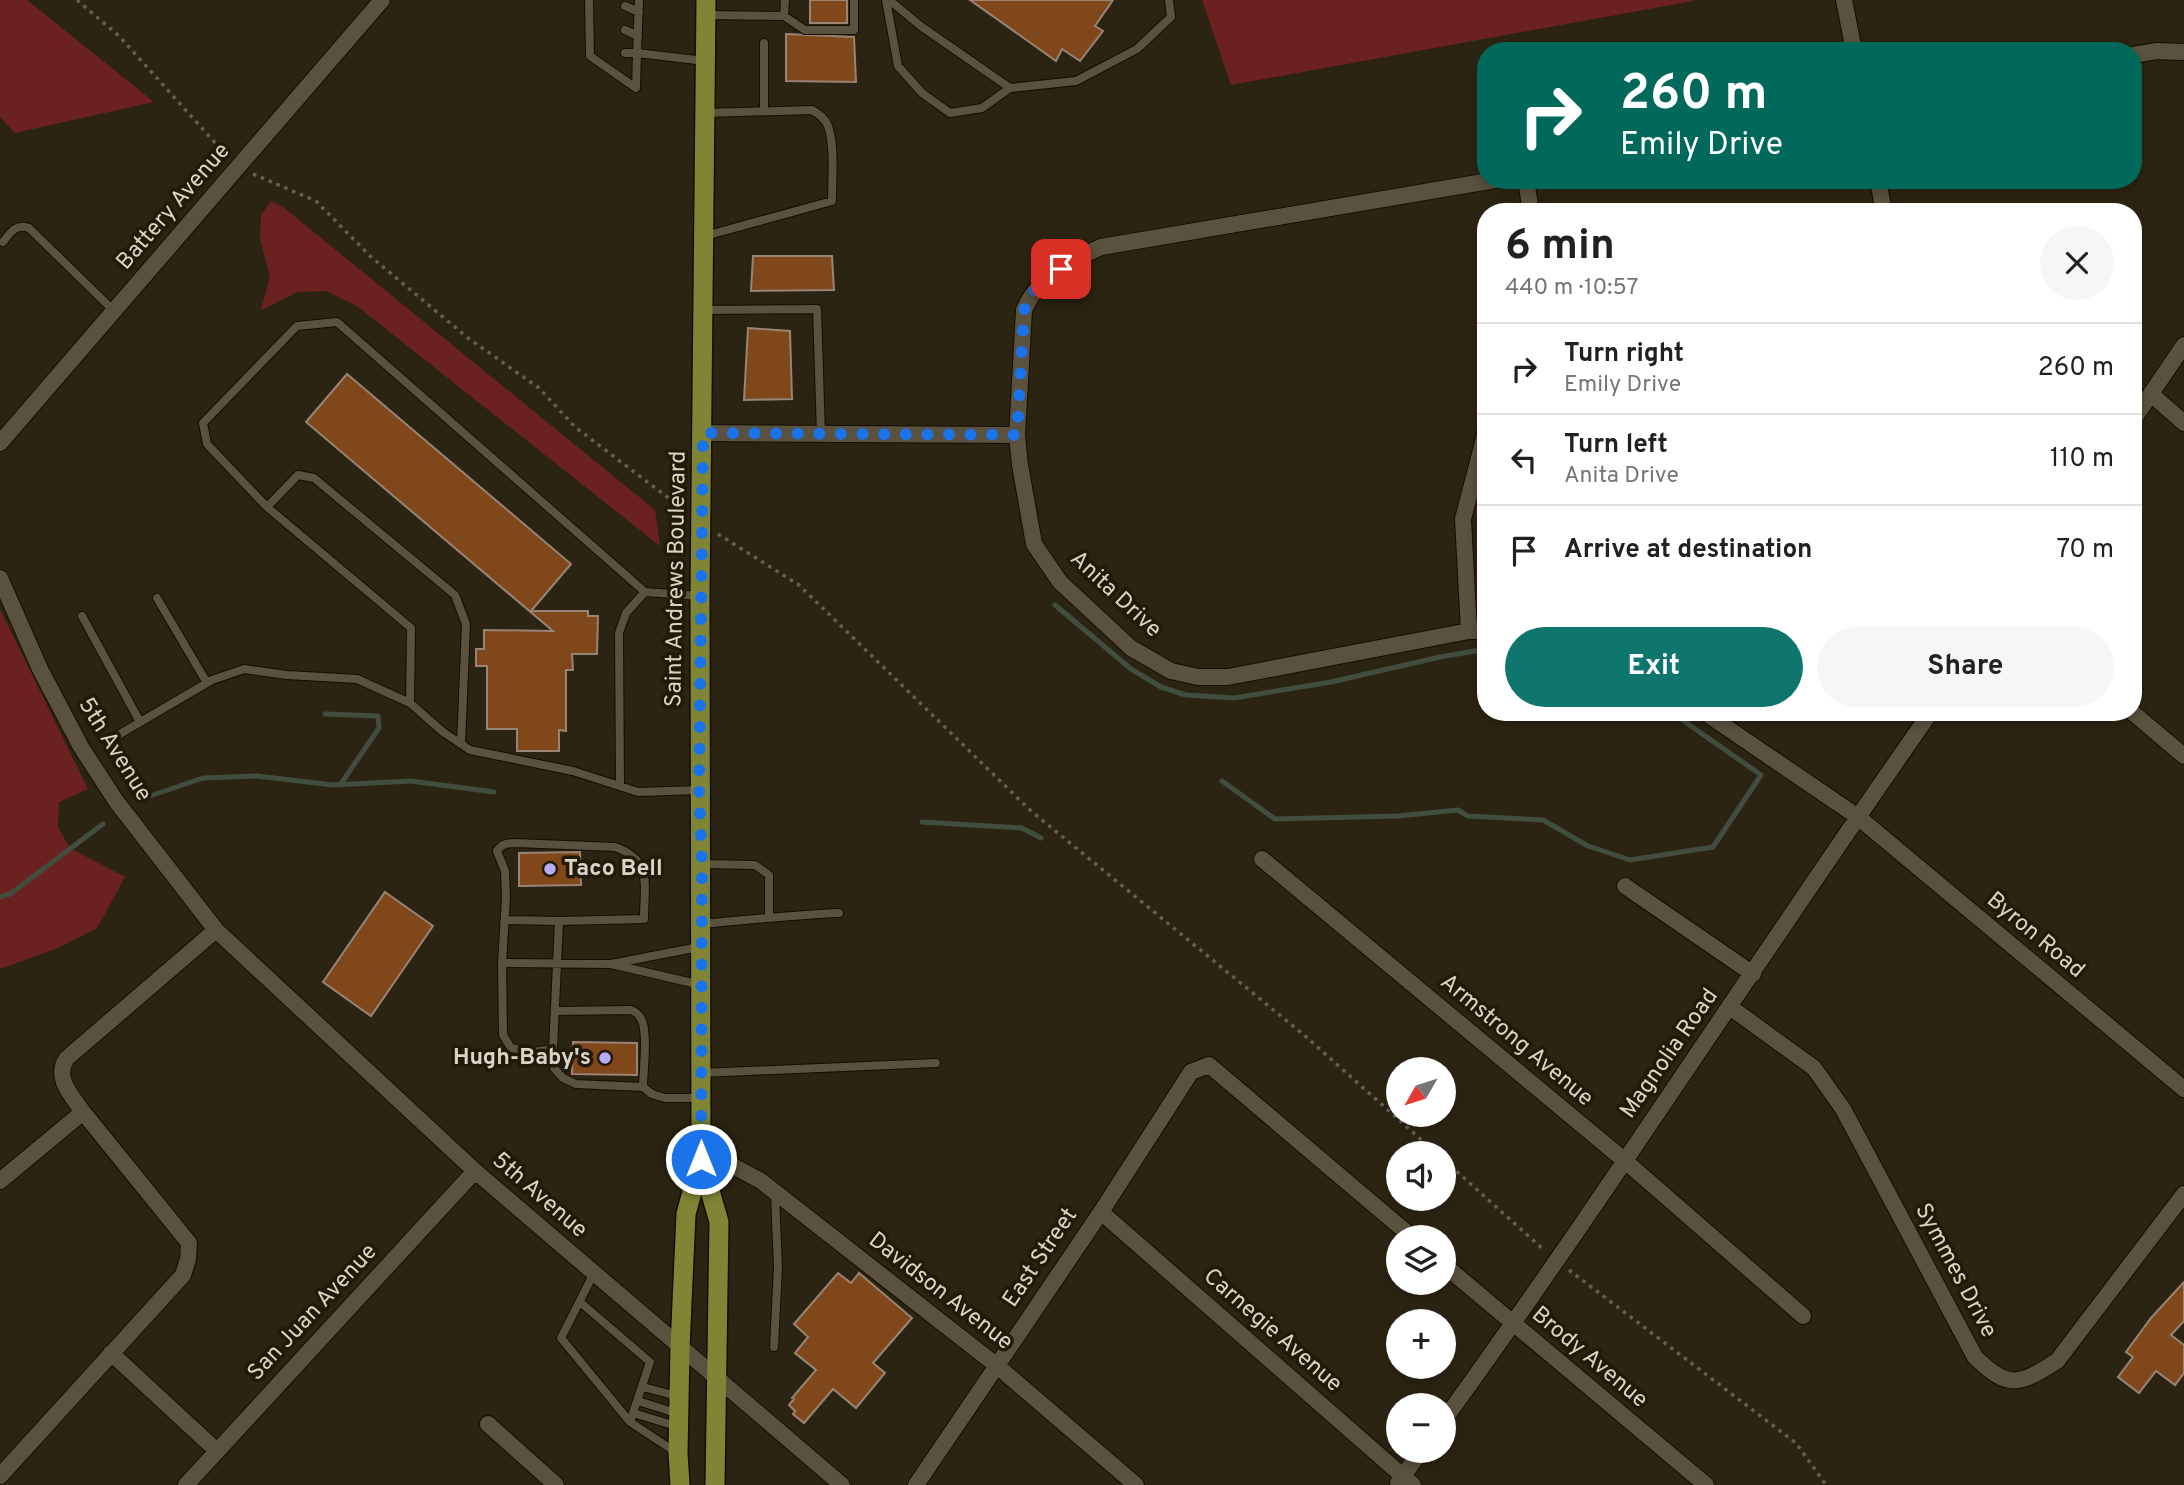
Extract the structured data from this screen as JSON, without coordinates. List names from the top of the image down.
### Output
{
  "streets": {
    "main road": ["Saint Andrews Boulevard"],
    "street": [
      "Battery Avenue",
      "Anita Drive",
      "5th Avenue",
      "Byron Road",
      "Armstrong Avenue",
      "Magnolia Road",
      "East Street",
      "Symmes Drive",
      "Davidson Avenue",
      "San Juan Avenue",
      "Carnegie Avenue",
      "Brody Avenue"
    ]
  },
  "crossings": [
    ["Saint Andrews Boulevard", "5th Avenue"],
    ["Saint Andrews Boulevard", "Davidson Avenue"],
    ["5th Avenue", "San Juan Avenue"],
    ["Byron Road", "Magnolia Road"],
    ["Armstrong Avenue", "Magnolia Road"],
    ["Magnolia Road", "Symmes Drive"],
    ["Magnolia Road", "Brody Avenue"],
    ["East Street", "Davidson Avenue"],
    ["East Street", "Carnegie Avenue"]
  ],
  "places": ["Taco Bell", "Hugh-Baby's"],
  "north": "bottom left",
  "page": {
    "turn": ["260 m", "Emily Drive"],
    "heading": ["6 min", "440 m · 10:57"],
    "list": [
      {
        "name": "Turn right",
        "note": "Emily Drive",
        "value": "260 m"
      },
      {
        "name": "Turn left",
        "note": "Anita Drive",
        "value": "110 m"
      },
      {
        "name": "Arrive at destination",
        "value": "70 m"
      }
    ],
    "buttons": ["Exit", "Share"],
    "map_buttons": ["+", "−"]
  }
}
